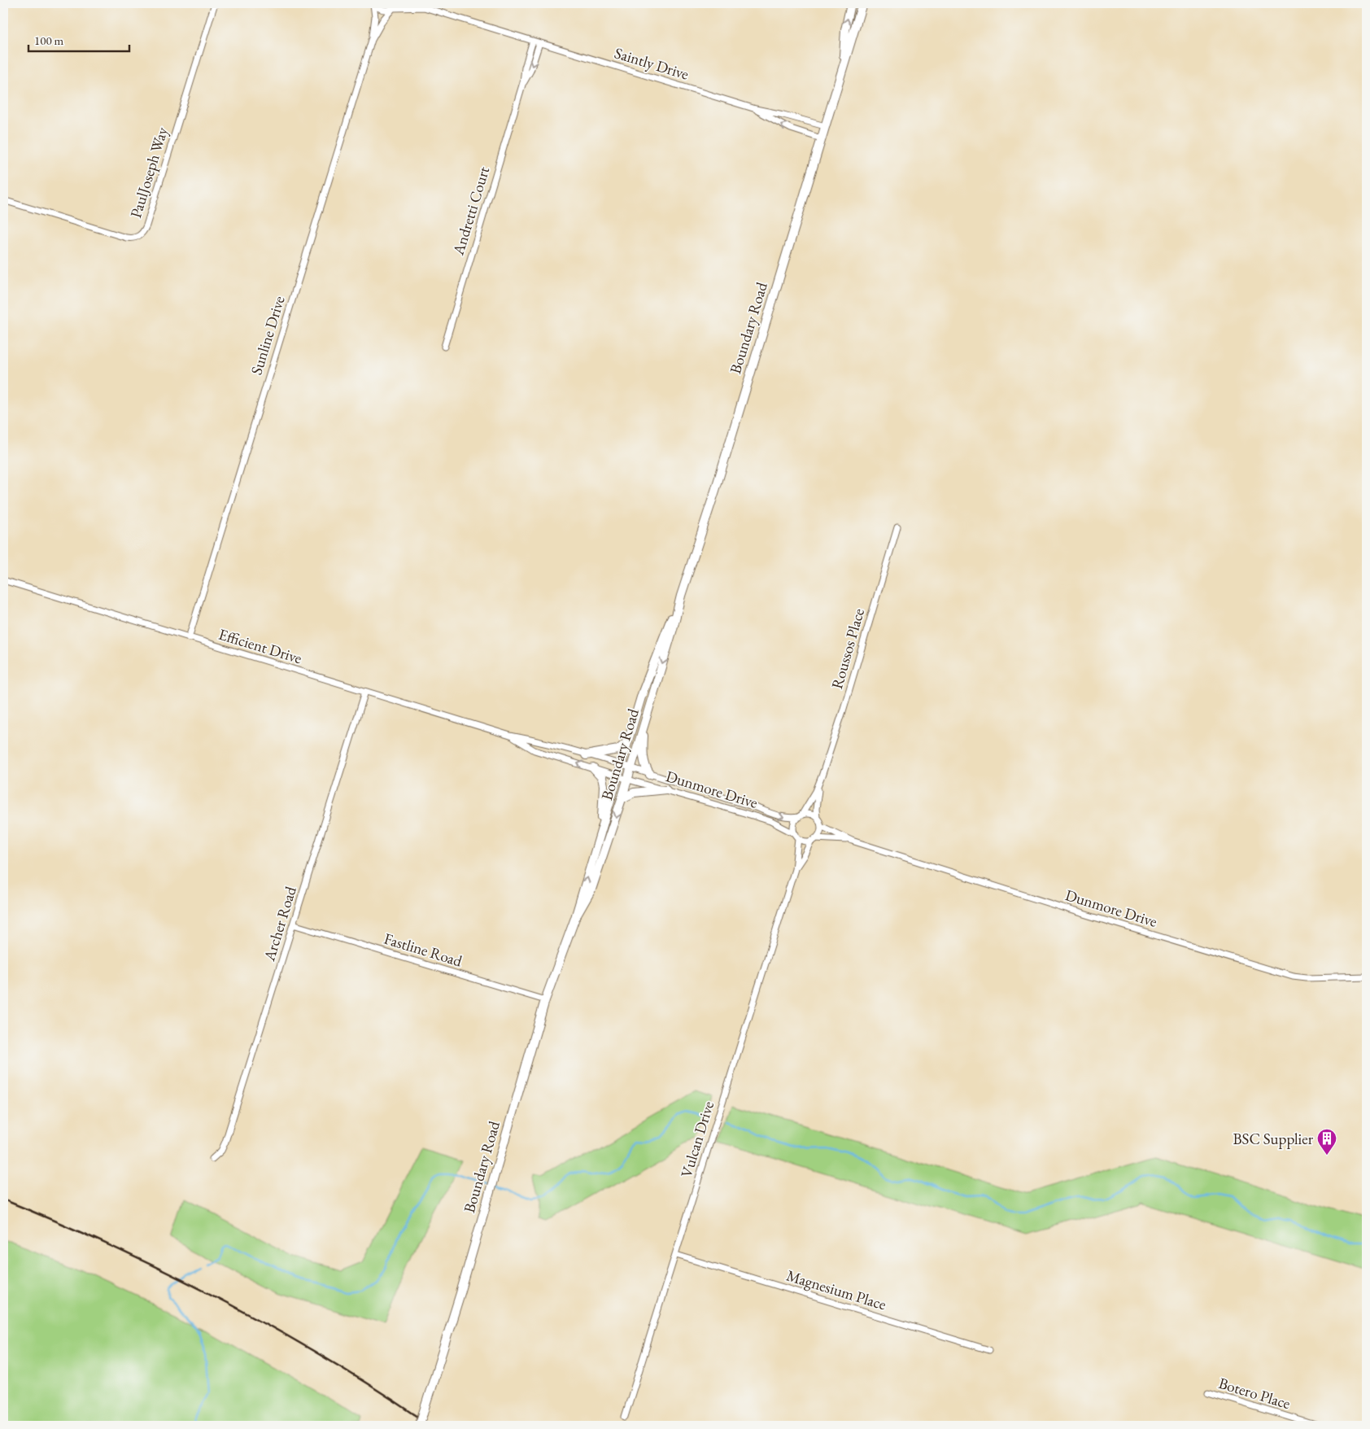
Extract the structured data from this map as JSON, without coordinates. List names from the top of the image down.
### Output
{
  "streets": {
    "main road": ["Boundary Road"],
    "street": [
      "Saintly Drive",
      "PaulJoseph Way",
      "Andretti Court",
      "Sunline Drive",
      "Efficient Drive",
      "Roussos Place",
      "Dunmore Drive",
      "Archer Road",
      "Fastline Road",
      "Vulcan Drive",
      "Magnesium Place",
      "Botero Place"
    ]
  },
  "crossings": [
    ["Saintly Drive", "Boundary Road"],
    ["Saintly Drive", "Sunline Drive"],
    ["Boundary Road", "Efficient Drive"],
    ["Boundary Road", "Dunmore Drive"],
    ["Boundary Road", "Fastline Road"],
    ["Sunline Drive", "Efficient Drive"],
    ["Efficient Drive", "Dunmore Drive"],
    ["Efficient Drive", "Archer Road"],
    ["Roussos Place", "Dunmore Drive"],
    ["Roussos Place", "Vulcan Drive"],
    ["Dunmore Drive", "Vulcan Drive"],
    ["Archer Road", "Fastline Road"],
    ["Vulcan Drive", "Magnesium Place"]
  ],
  "places": {
    "building": ["BSC Supplier"]
  },
  "scale_bar": "100 m"
}
